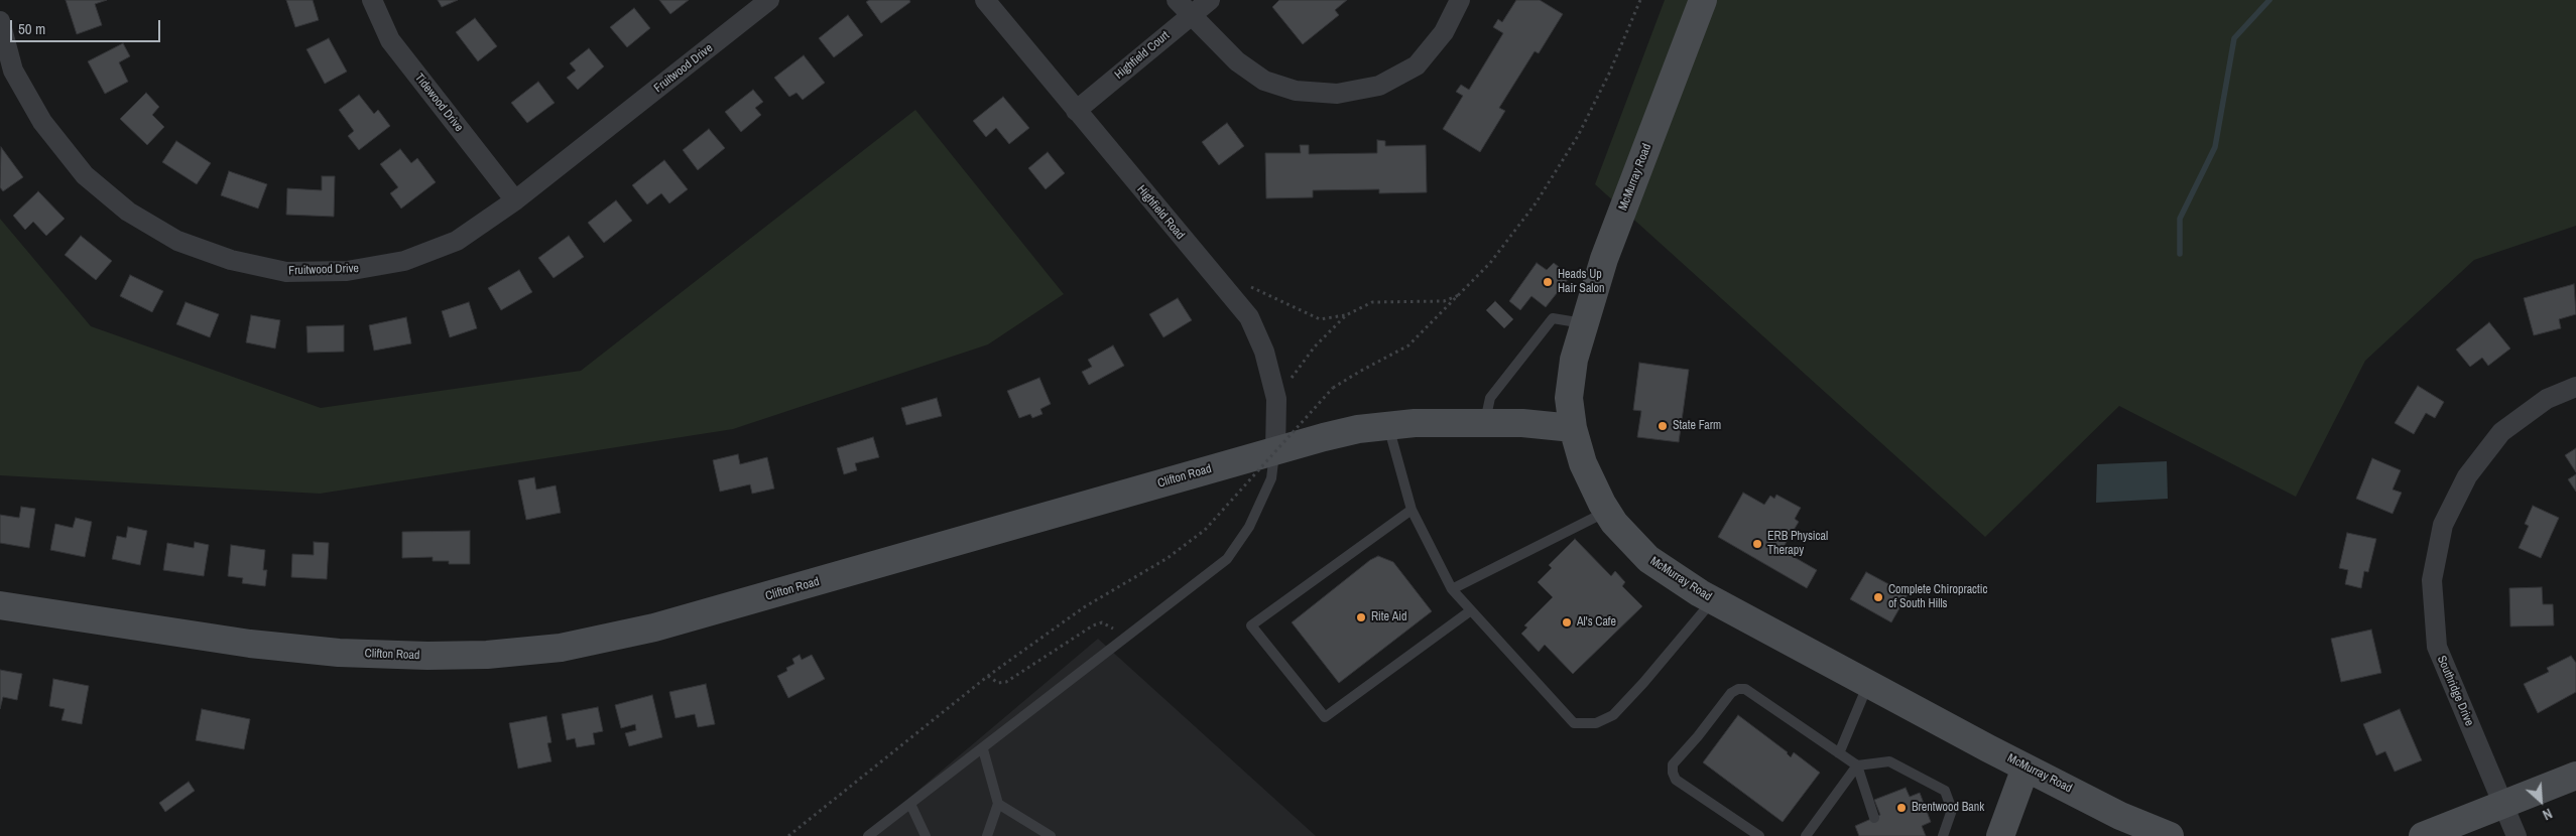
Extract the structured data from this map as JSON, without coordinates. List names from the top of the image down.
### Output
{
  "streets": {
    "main road": ["McMurray Road", "Clifton Road"],
    "street": [
      "Highfield Court",
      "Fruitwood Drive",
      "Tidewood Drive",
      "Highfield Road",
      "Southridge Drive"
    ]
  },
  "crossings": [
    ["Highfield Court", "Highfield Road"],
    ["Fruitwood Drive", "Tidewood Drive"],
    ["McMurray Road", "Clifton Road"],
    ["Highfield Road", "Clifton Road"]
  ],
  "places": [
    "Heads Up Hair Salon",
    "State Farm",
    "ERB Physical Therapy",
    "Complete Chiropractic of South Hills",
    "Rite Aid",
    "Al's Cafe",
    "Brentwood Bank"
  ],
  "scale_bar": "50 m",
  "north": "bottom right"
}
